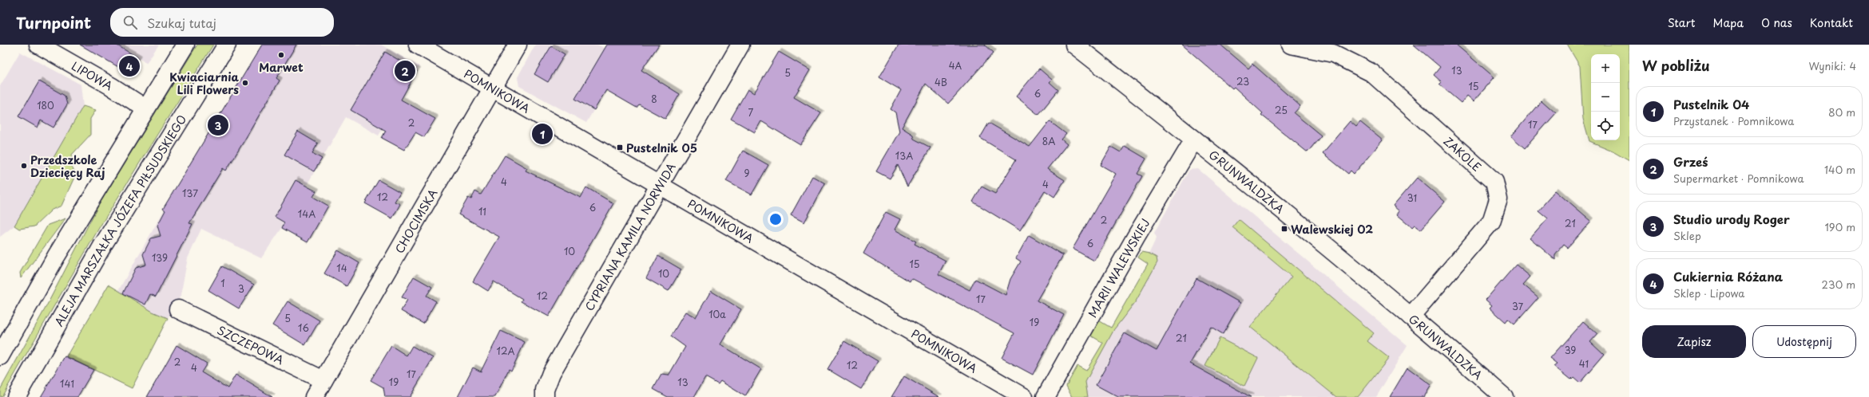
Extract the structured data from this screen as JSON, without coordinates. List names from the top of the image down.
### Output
{
  "streets": {
    "street": [
      "LIPOWA",
      "POMNIKOWA",
      "ZAKOLE",
      "GRUNWALDZKA",
      "ALEJA MARSZAŁKA JÓZEFA PIŁSUDSKIEGO",
      "CHOCIMSKA",
      "CYPRIANA KAMILA NORWIDA",
      "MARII WALEWSKIEJ",
      "SZCZEPOWA"
    ]
  },
  "crossings": [
    ["POMNIKOWA", "CHOCIMSKA"],
    ["POMNIKOWA", "CYPRIANA KAMILA NORWIDA"],
    ["ZAKOLE", "GRUNWALDZKA"],
    ["GRUNWALDZKA", "MARII WALEWSKIEJ"],
    ["CHOCIMSKA", "SZCZEPOWA"]
  ],
  "places": {
    "other": ["Marwet", "Kwiaciarnia Lili Flowers", "Przedszkole Dziecięcy Raj"],
    "transit": ["Pustelnik 05", "Walewskiej 02"]
  },
  "house_numbers": [
    "4A",
    "13",
    "5",
    "23",
    "4B",
    "15",
    "6",
    "8",
    "180",
    "25",
    "7",
    "2",
    "17",
    "8A",
    "13A",
    "9",
    "4",
    "4",
    "137",
    "12",
    "31",
    "6",
    "11",
    "14A",
    "2",
    "21",
    "6",
    "10",
    "139",
    "15",
    "14",
    "10",
    "1",
    "3",
    "12",
    "17",
    "37",
    "10a",
    "5",
    "19",
    "16",
    "21",
    "39",
    "12A",
    "2",
    "41",
    "12",
    "4",
    "17",
    "19",
    "13",
    "141"
  ],
  "page": {
    "header": "Turnpoint",
    "search": "Szukaj tutaj",
    "nav": [
      "Start",
      "Mapa",
      "O nas",
      "Kontakt"
    ],
    "heading": ["W pobliżu", "Wyniki: 4"],
    "map_buttons": ["+", "−"],
    "pins": [
      "4",
      "2",
      "3",
      "1"
    ],
    "list": [
      {
        "mark": "1",
        "name": "Pustelnik 04",
        "note": "Przystanek · Pomnikowa",
        "value": "80 m"
      },
      {
        "mark": "2",
        "name": "Grześ",
        "note": "Supermarket · Pomnikowa",
        "value": "140 m"
      },
      {
        "mark": "3",
        "name": "Studio urody Roger",
        "note": "Sklep",
        "value": "190 m"
      },
      {
        "mark": "4",
        "name": "Cukiernia Różana",
        "note": "Sklep · Lipowa",
        "value": "230 m"
      }
    ],
    "buttons": ["Zapisz", "Udostępnij"]
  }
}
